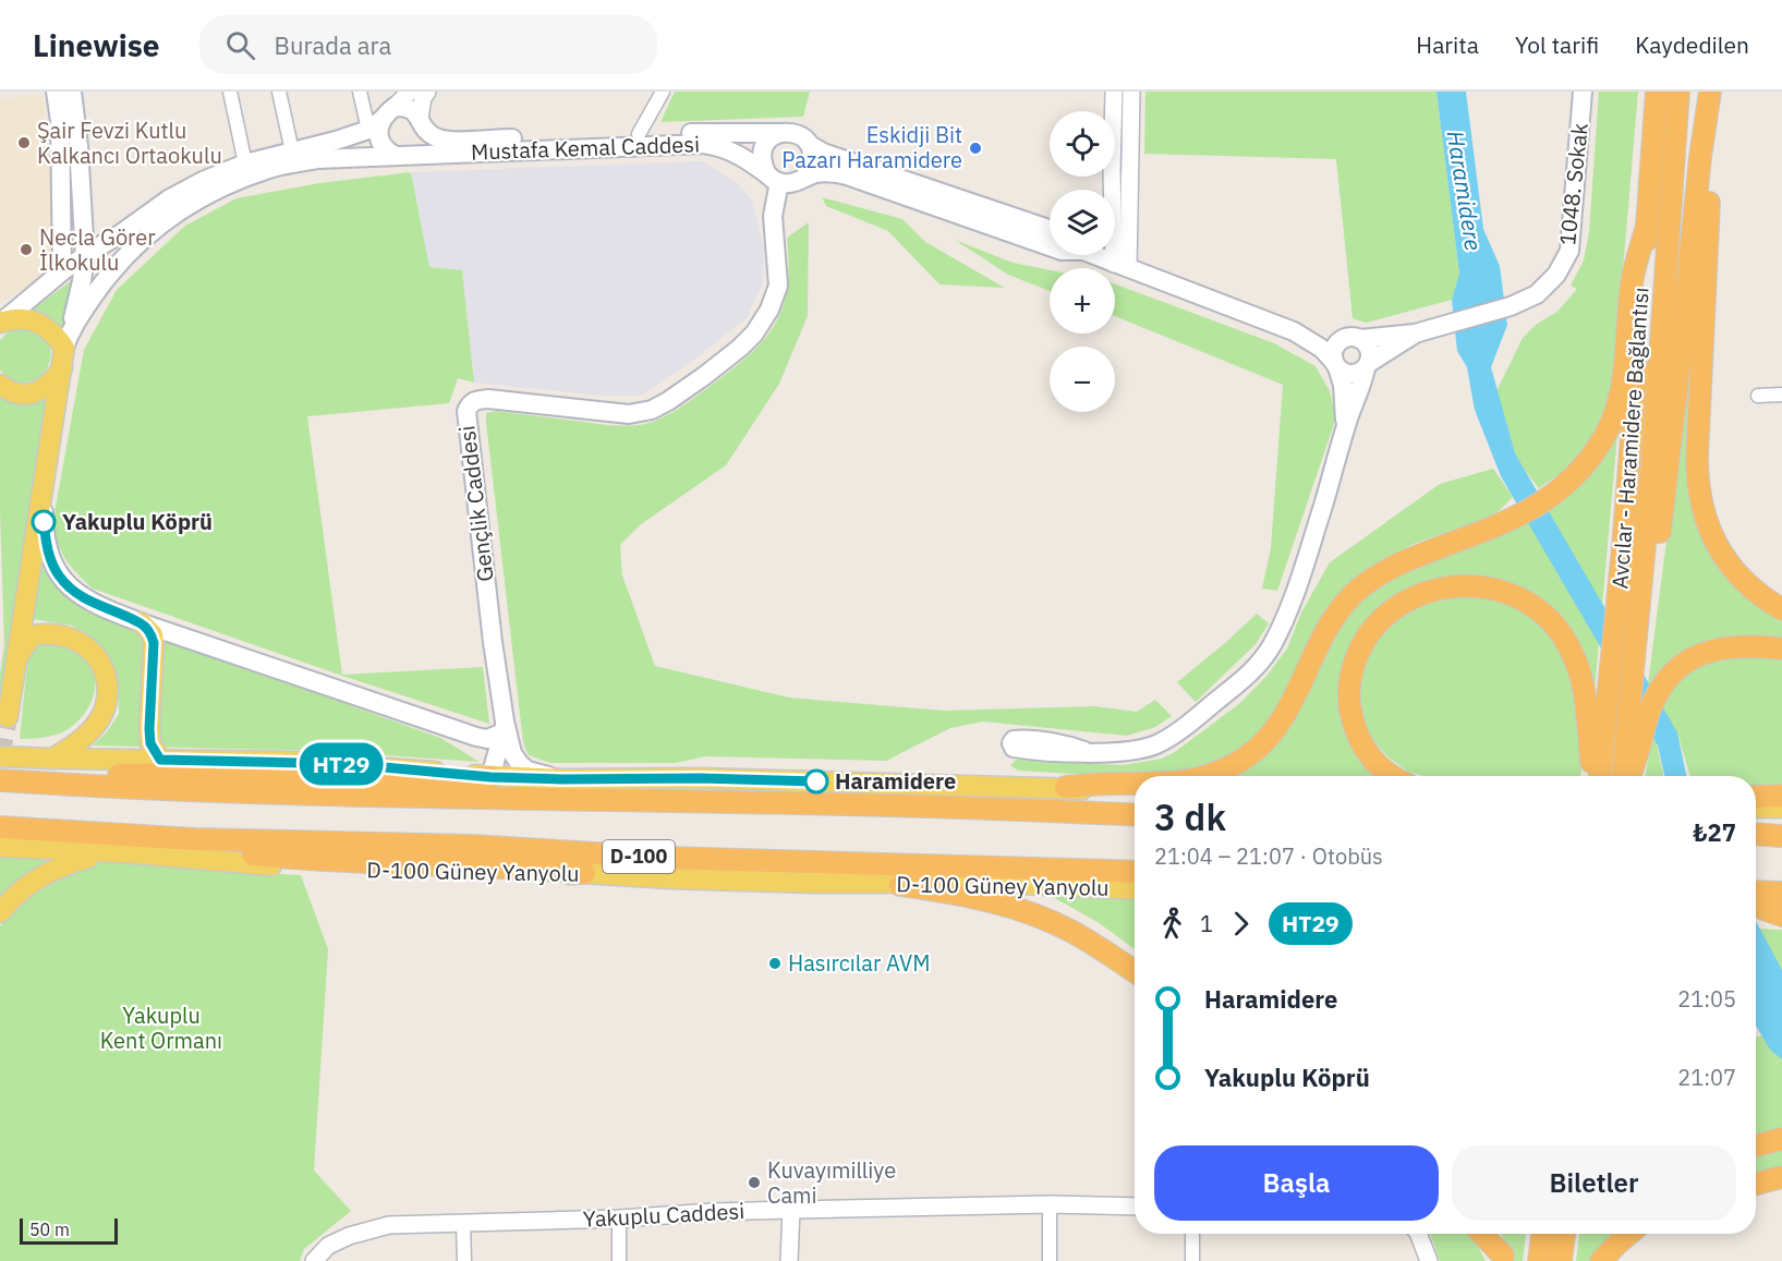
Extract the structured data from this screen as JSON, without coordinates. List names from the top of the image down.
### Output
{
  "streets": {
    "highway": ["Avcılar - Haramidere Bağlantısı", "D-100"],
    "main road": [
      "Mustafa Kemal Caddesi",
      "1048. Sokak",
      "Gençlik Caddesi",
      "D-100 Güney Yanyolu"
    ],
    "street": ["Yakuplu Caddesi"]
  },
  "crossings": [
    ["Mustafa Kemal Caddesi", "Gençlik Caddesi"]
  ],
  "water": ["Haramidere"],
  "parks": ["Yakuplu Kent Ormanı"],
  "places": [
    "Şair Fevzi Kutlu Kalkancı Ortaokulu",
    "Eskidji Bit Pazarı Haramidere",
    "Necla Görer İlkokulu",
    "Yakuplu Köprü",
    "Haramidere",
    "Hasırcılar AVM",
    "Kuvayımilliye Cami"
  ],
  "lines": ["bus line HT29"],
  "scale_bar": "50 m",
  "page": {
    "header": "Linewise",
    "search": "Burada ara",
    "nav": ["Harita", "Yol tarifi", "Kaydedilen"],
    "on_map": "HT29",
    "map_buttons": ["+", "−"],
    "heading": ["3 dk", "21:04 – 21:07 · Otobüs", "₺27"],
    "legs": ["1", "HT29"],
    "list": [
      {
        "name": "Haramidere",
        "value": "21:05"
      },
      {
        "name": "Yakuplu Köprü",
        "value": "21:07"
      }
    ],
    "buttons": ["Başla", "Biletler"],
    "scale": "50 m"
  }
}
